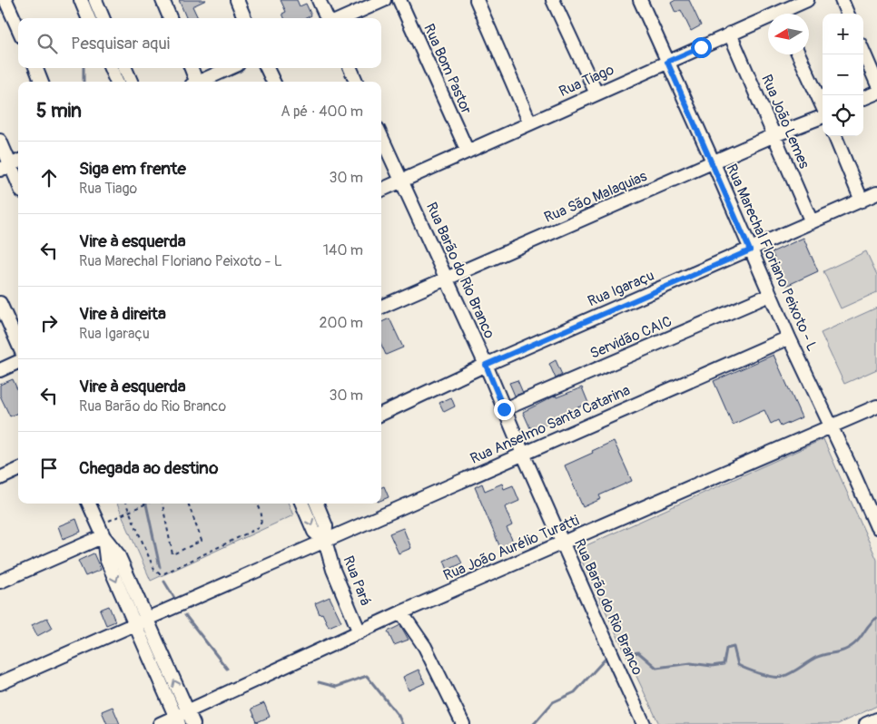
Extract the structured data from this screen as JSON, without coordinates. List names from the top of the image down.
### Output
{
  "streets": {
    "street": [
      "Rua Bom Pastor",
      "Rua Tiago",
      "Rua João Lemes",
      "Rua São Malaquias",
      "Rua Marechal Floriano Peixoto - L",
      "Rua Barão do Rio Branco",
      "Rua Igaraçu",
      "Servidão CAIC",
      "Rua Anselmo Santa Catarina",
      "Rua João Aurélio Turatti",
      "Rua Pará"
    ]
  },
  "crossings": [
    ["Rua Bom Pastor", "Rua Tiago"],
    ["Rua Tiago", "Rua João Lemes"],
    ["Rua Tiago", "Rua Marechal Floriano Peixoto - L"],
    ["Rua Tiago", "Rua Barão do Rio Branco"],
    ["Rua João Lemes", "Rua São Malaquias"],
    ["Rua João Lemes", "Rua Igaraçu"],
    ["Rua São Malaquias", "Rua Marechal Floriano Peixoto - L"],
    ["Rua São Malaquias", "Rua Barão do Rio Branco"],
    ["Rua Marechal Floriano Peixoto - L", "Rua Igaraçu"],
    ["Rua Marechal Floriano Peixoto - L", "Servidão CAIC"],
    ["Rua Marechal Floriano Peixoto - L", "Rua Anselmo Santa Catarina"],
    ["Rua Marechal Floriano Peixoto - L", "Rua João Aurélio Turatti"],
    ["Rua Barão do Rio Branco", "Rua Igaraçu"],
    ["Rua Barão do Rio Branco", "Servidão CAIC"],
    ["Rua Barão do Rio Branco", "Rua Anselmo Santa Catarina"],
    ["Rua Barão do Rio Branco", "Rua João Aurélio Turatti"],
    ["Rua Anselmo Santa Catarina", "Rua Pará"],
    ["Rua João Aurélio Turatti", "Rua Pará"]
  ],
  "north": "left",
  "page": {
    "map_buttons": ["+", "−"],
    "search": "Pesquisar aqui",
    "heading": ["5 min", "A pé · 400 m"],
    "list": [
      ["Siga em frente", "Rua Tiago", "30 m"],
      ["Vire à esquerda", "Rua Marechal Floriano Peixoto - L", "140 m"],
      ["Vire à direita", "Rua Igaraçu", "200 m"],
      ["Vire à esquerda", "Rua Barão do Rio Branco", "30 m"],
      "Chegada ao destino"
    ]
  }
}
